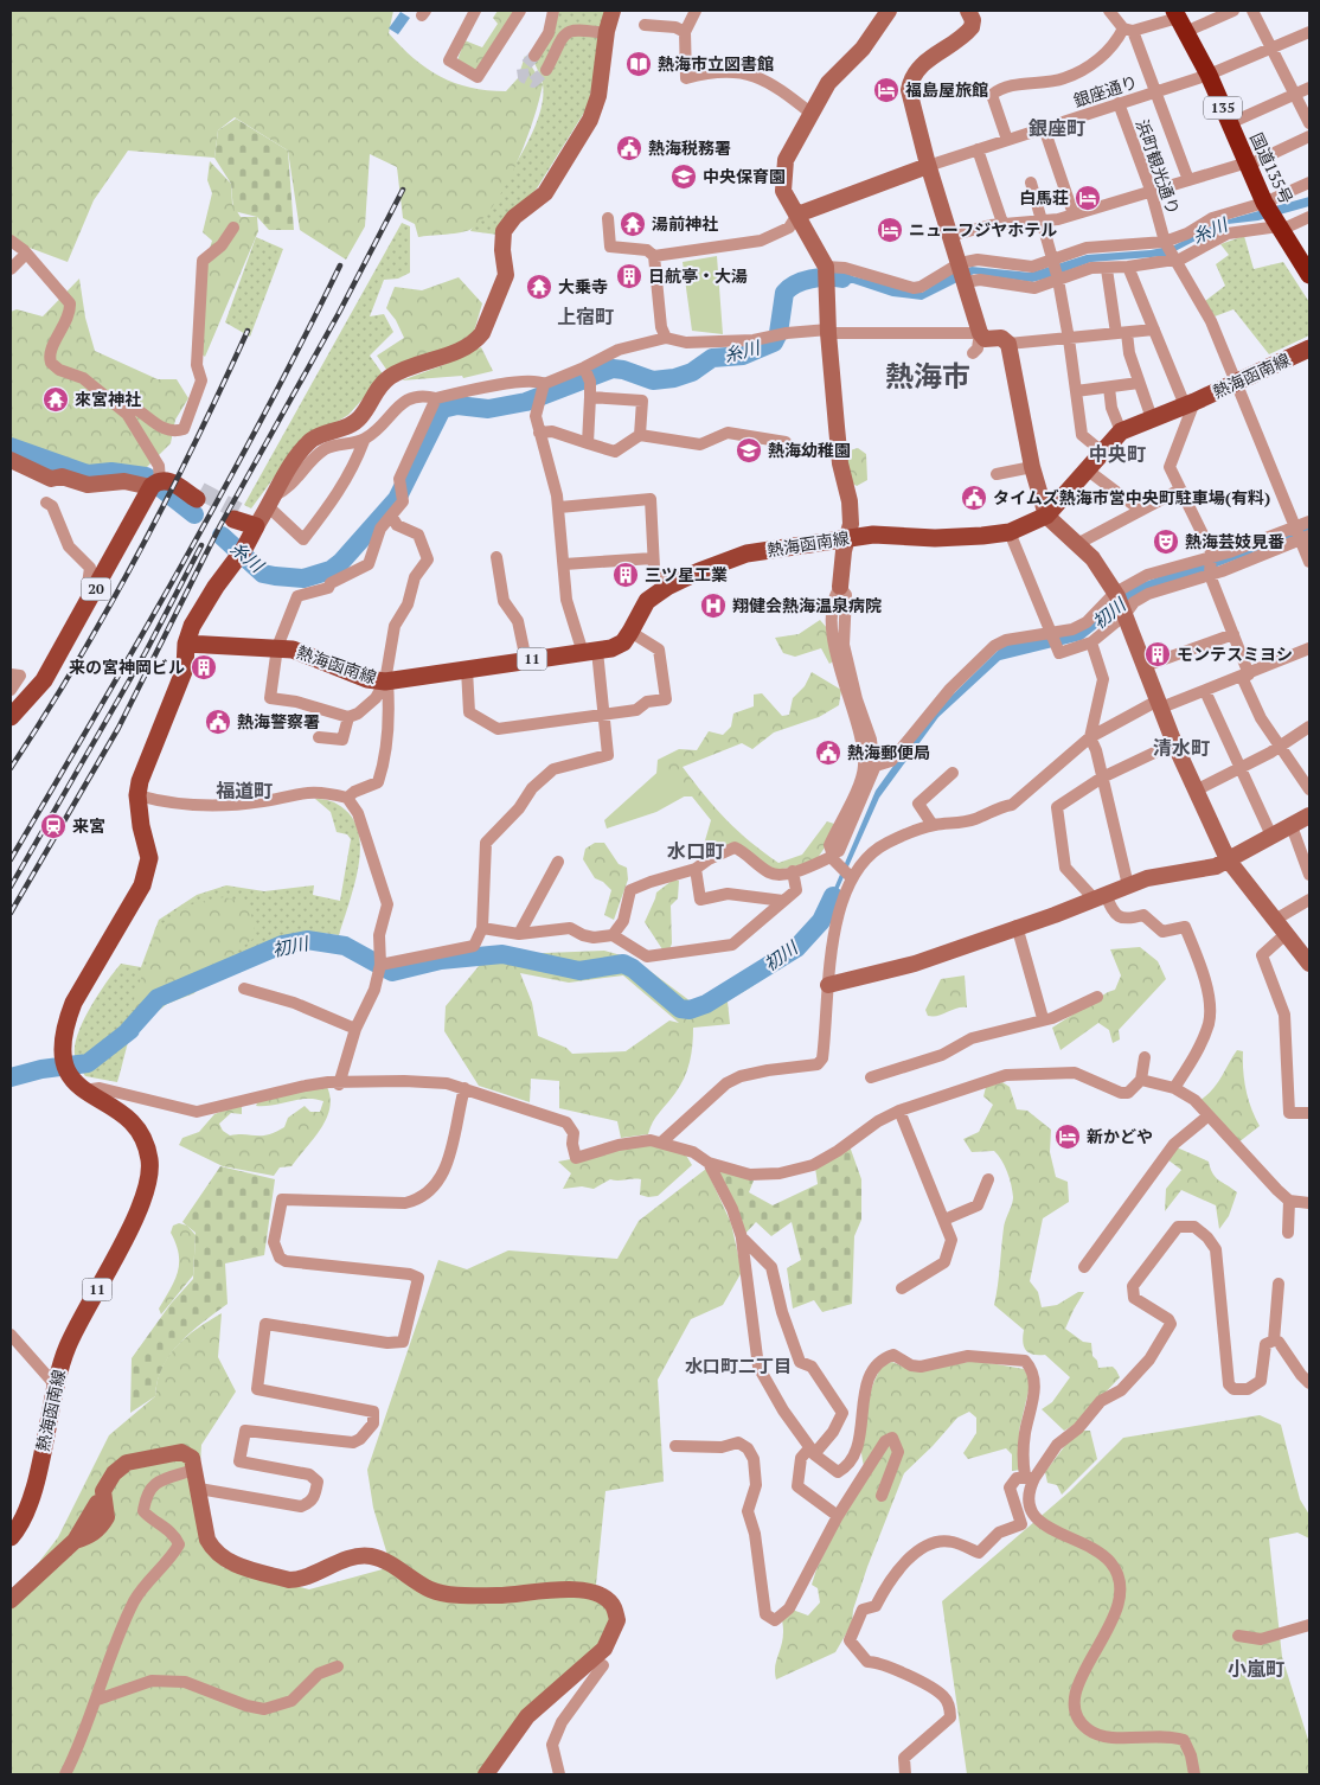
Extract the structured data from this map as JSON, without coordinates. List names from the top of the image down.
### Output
{
  "streets": {
    "highway": ["135", "国道135号"],
    "main road": ["熱海函南線", "20", "11"],
    "street": ["銀座通り", "浜町観光通り"]
  },
  "crossings": [
    ["銀座通り", "浜町観光通り"],
    ["銀座通り", "国道135号"],
    ["浜町観光通り", "熱海函南線"]
  ],
  "districts": [
    "銀座町",
    "上宿町",
    "熱海市",
    "中央町",
    "清水町",
    "福道町",
    "水口町",
    "水口町二丁目",
    "小嵐町"
  ],
  "water": ["糸川", "初川"],
  "places": {
    "library": ["熱海市立図書館"],
    "hotel": [
      "福島屋旅館",
      "白馬荘",
      "ニューフジヤホテル",
      "新かどや"
    ],
    "public building": [
      "熱海税務署",
      "タイムズ熱海市営中央町駐車場(有料)",
      "熱海警察署",
      "熱海郵便局"
    ],
    "school or university": ["中央保育園", "熱海幼稚園"],
    "temple": ["湯前神社", "大乗寺", "來宮神社"],
    "building": [
      "日航亭・大湯",
      "三ツ星工業",
      "モンテスミヨシ",
      "来の宮神岡ビル"
    ],
    "theatre": ["熱海芸妓見番"],
    "hospital": ["翔健会熱海温泉病院"],
    "station": ["来宮"]
  }
}
